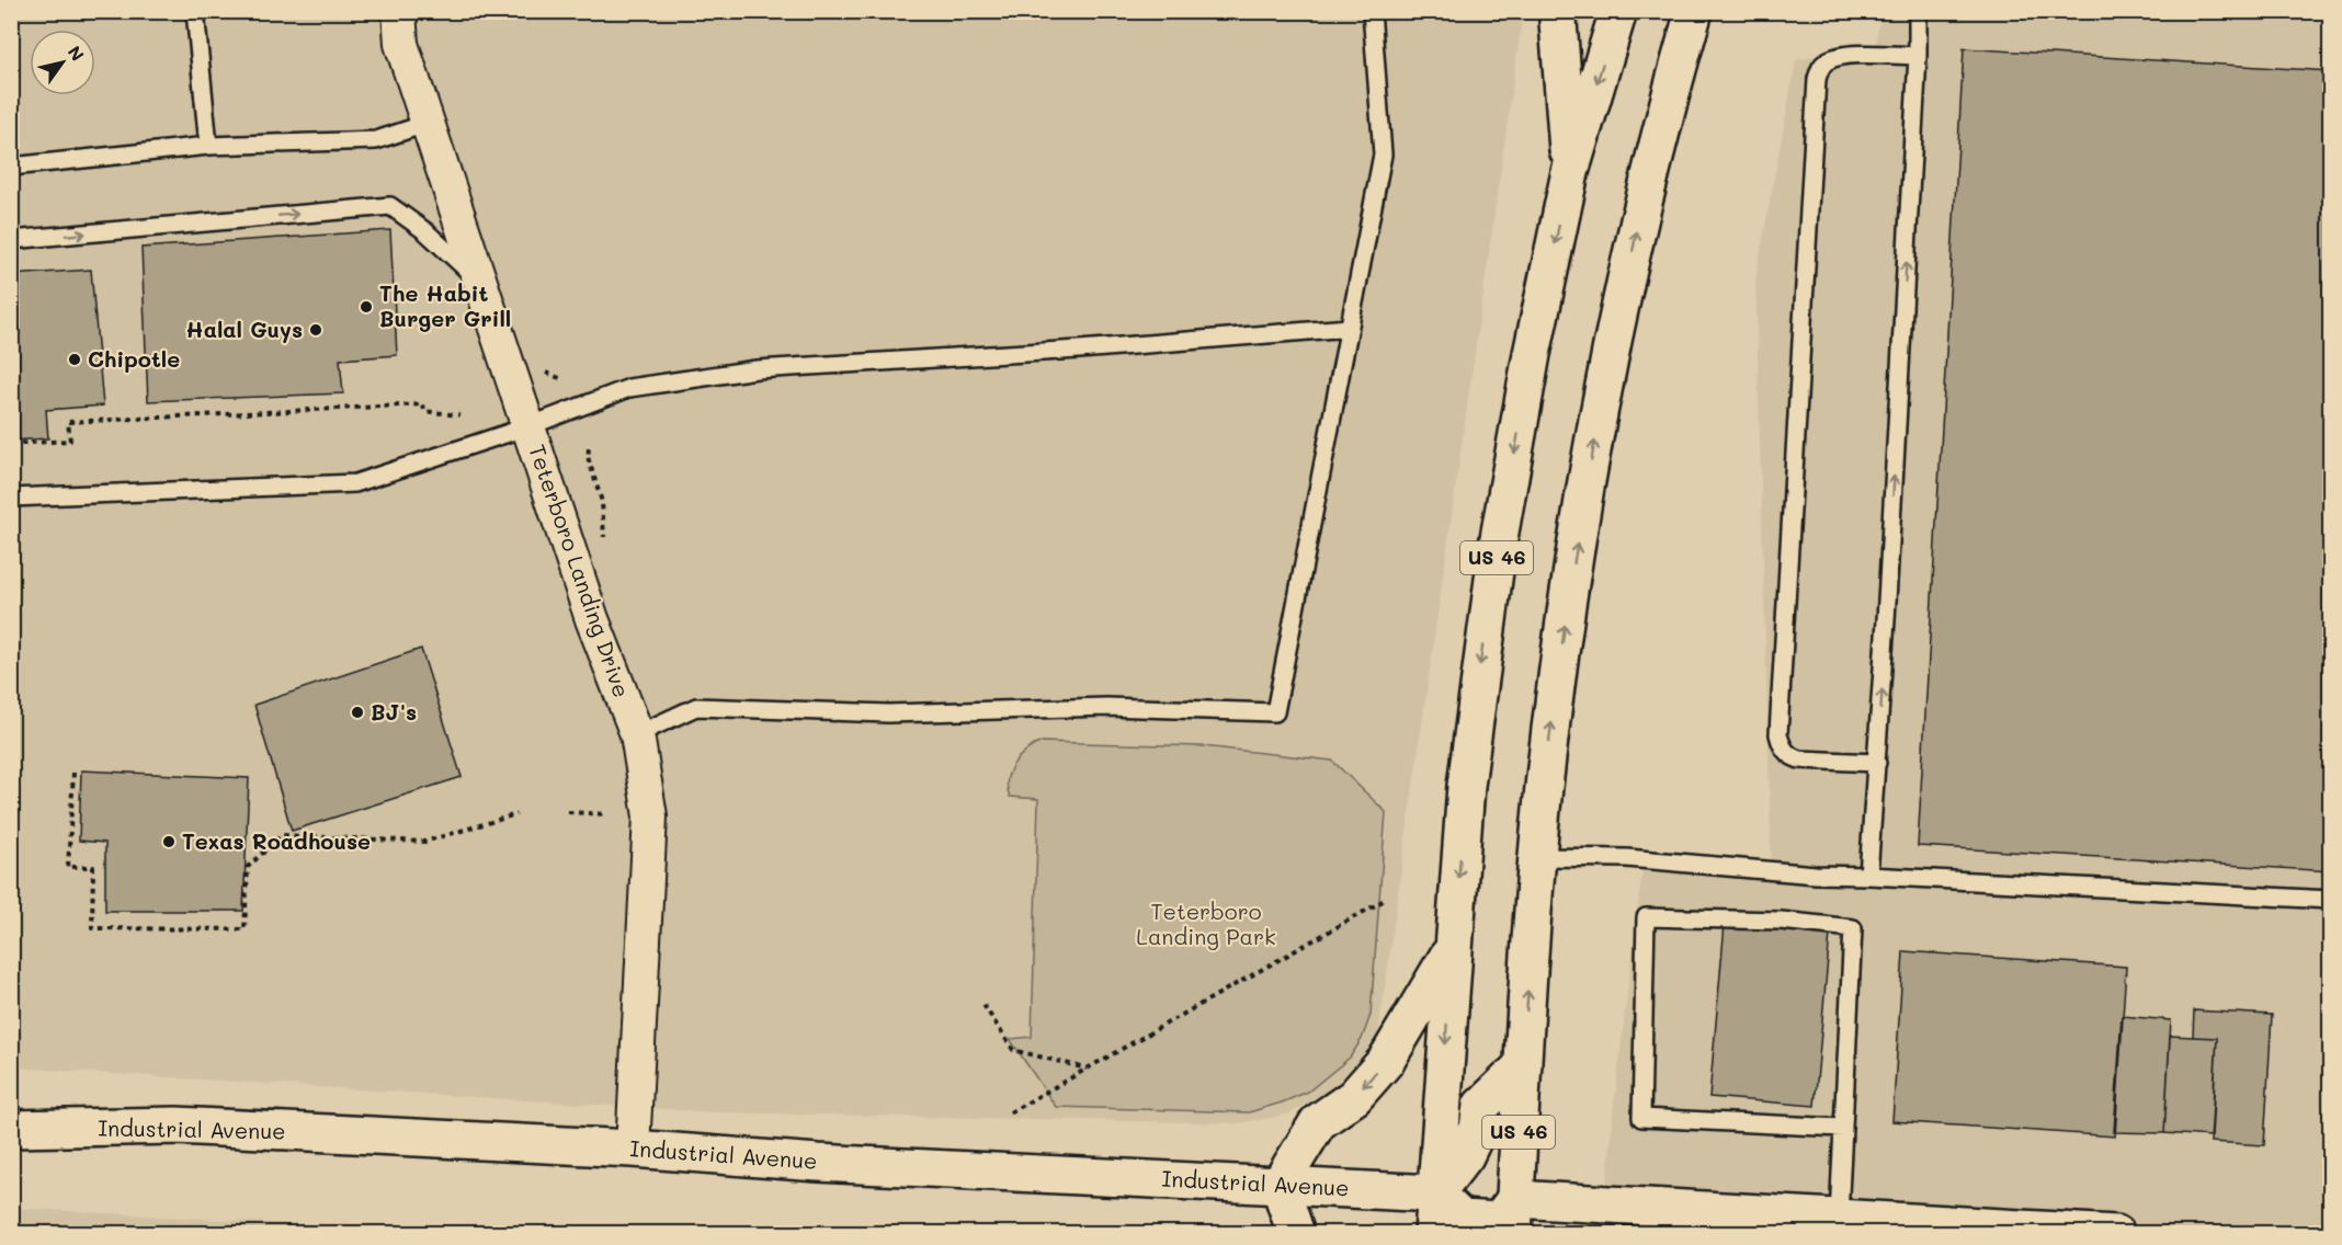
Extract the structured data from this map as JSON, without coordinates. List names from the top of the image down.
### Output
{
  "streets": {
    "main road": ["US 46", "Industrial Avenue"],
    "street": ["Teterboro Landing Drive"]
  },
  "crossings": [
    ["US 46", "Industrial Avenue"],
    ["Teterboro Landing Drive", "Industrial Avenue"]
  ],
  "parks": ["Teterboro Landing Park"],
  "places": [
    "The Habit Burger Grill",
    "Halal Guys",
    "Chipotle",
    "BJ's",
    "Texas Roadhouse"
  ],
  "north": "top right"
}
